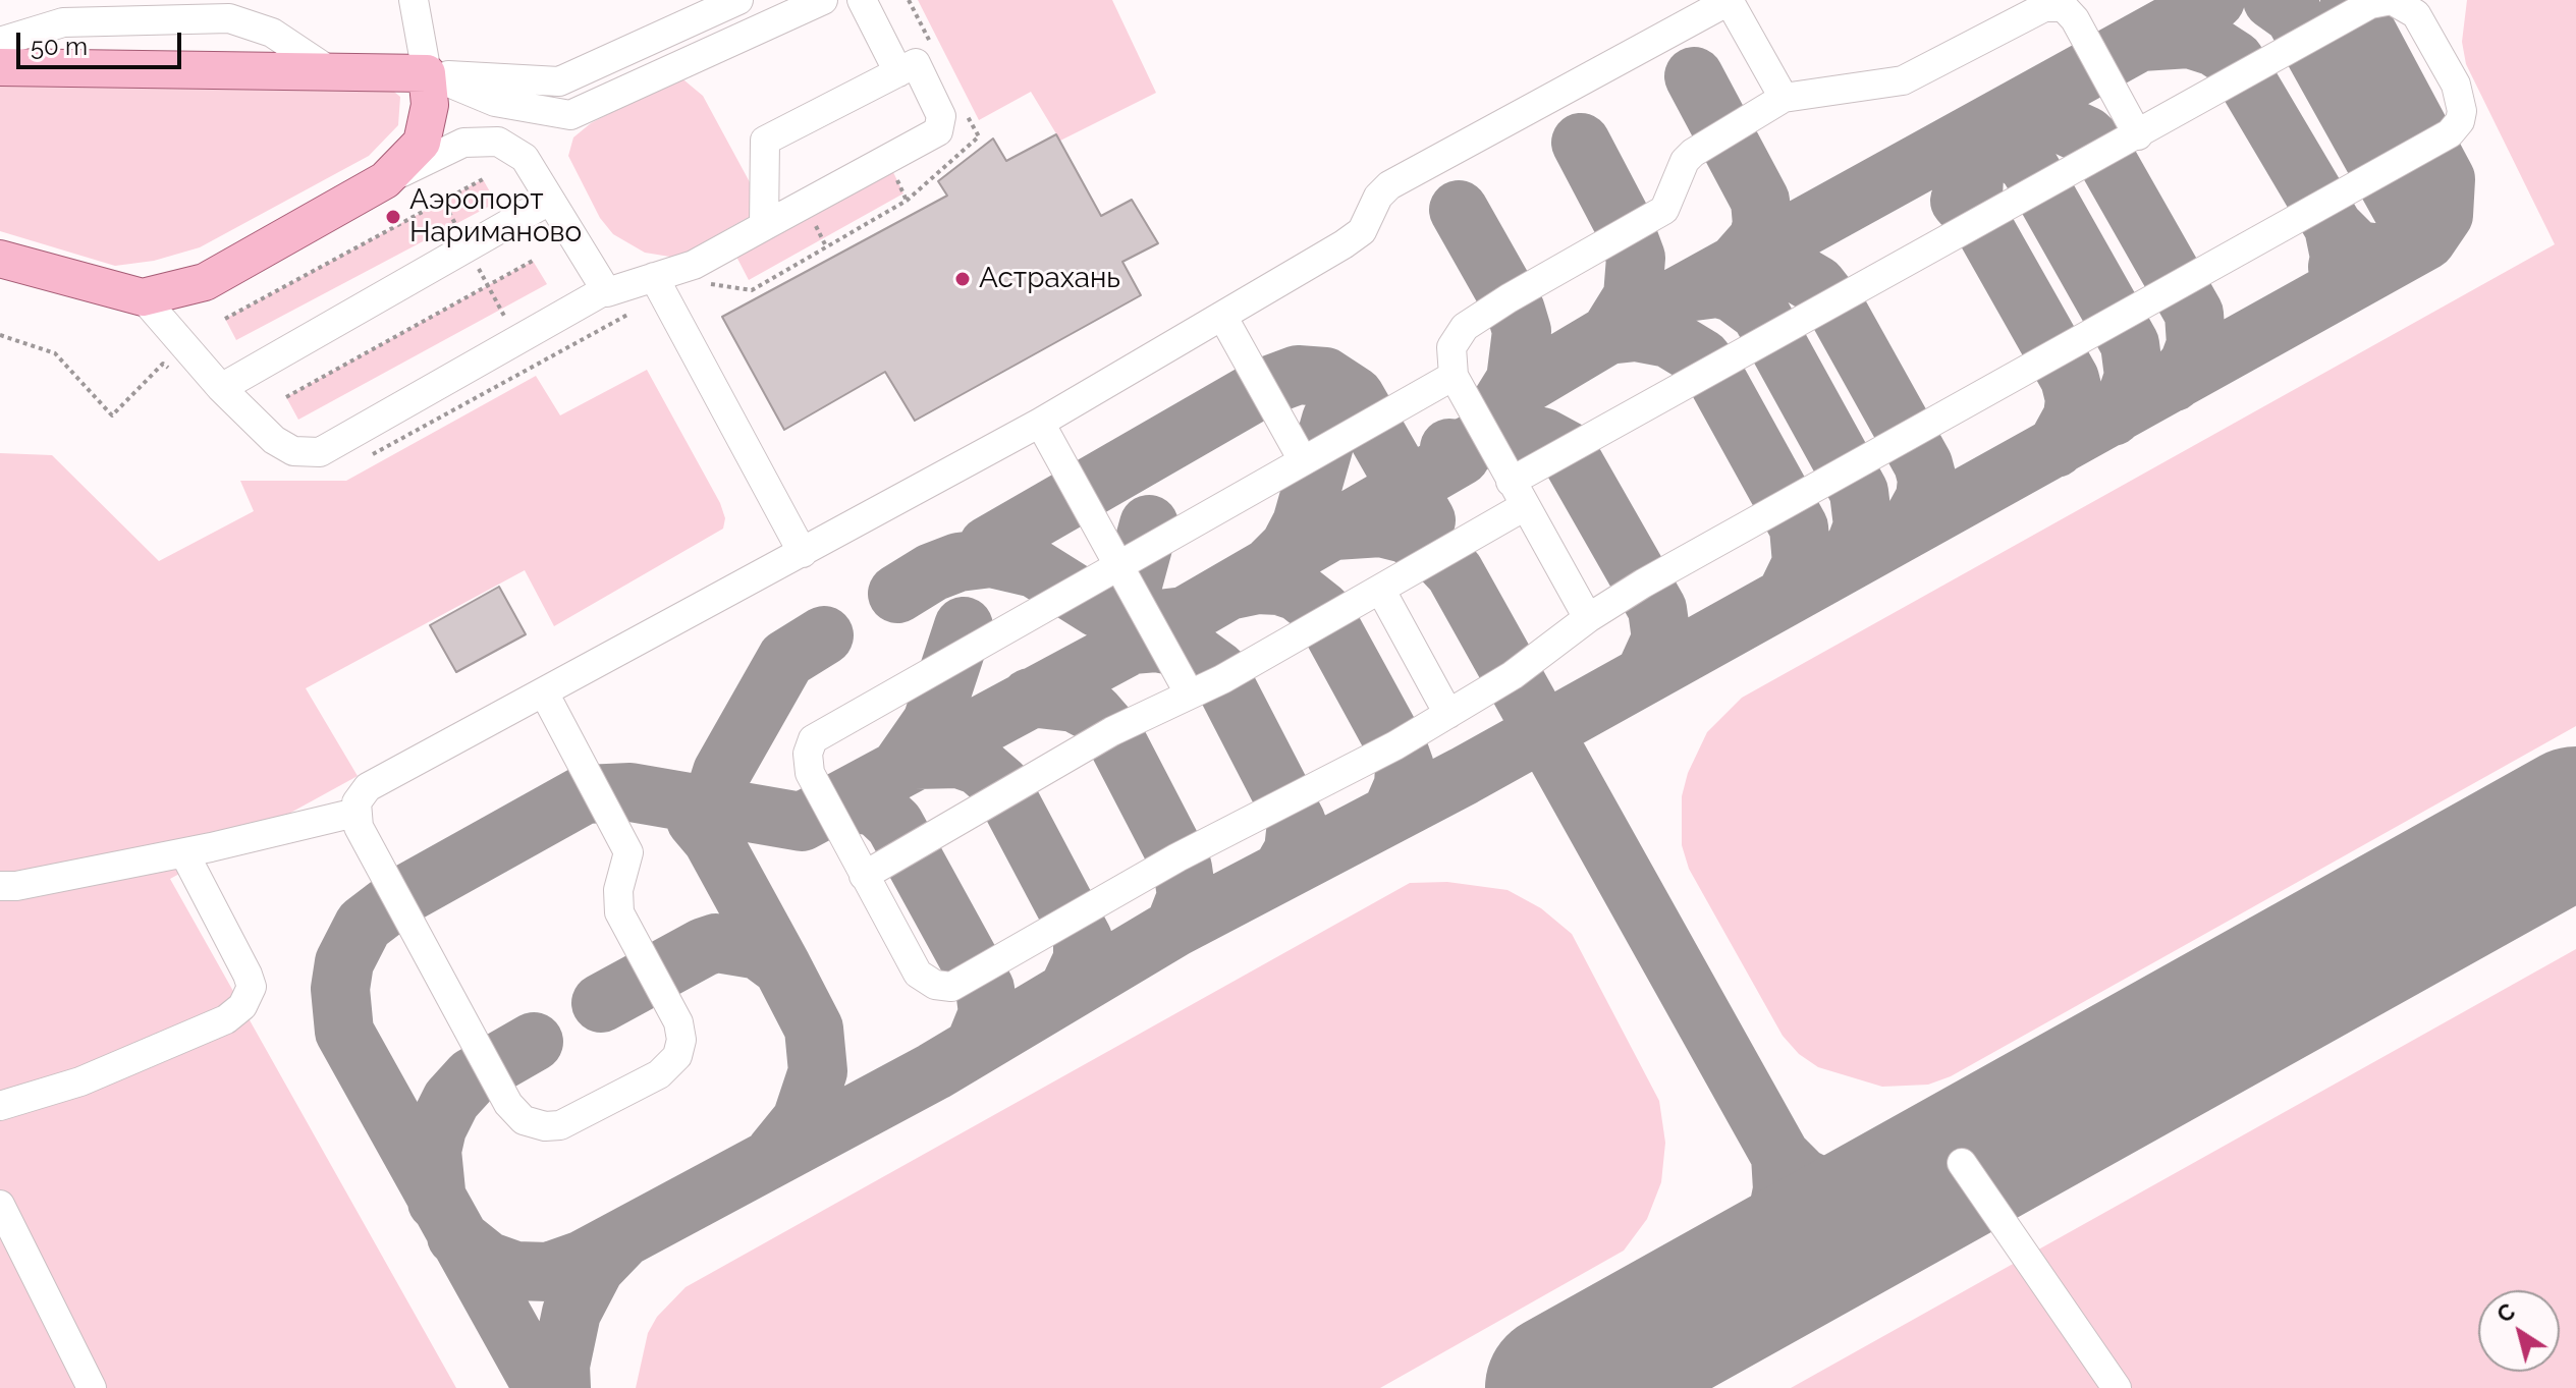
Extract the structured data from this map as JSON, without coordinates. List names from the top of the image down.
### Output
{
  "places": ["Аэропорт Нариманово", "Астрахань"],
  "scale_bar": "50 m",
  "north": "top left"
}
